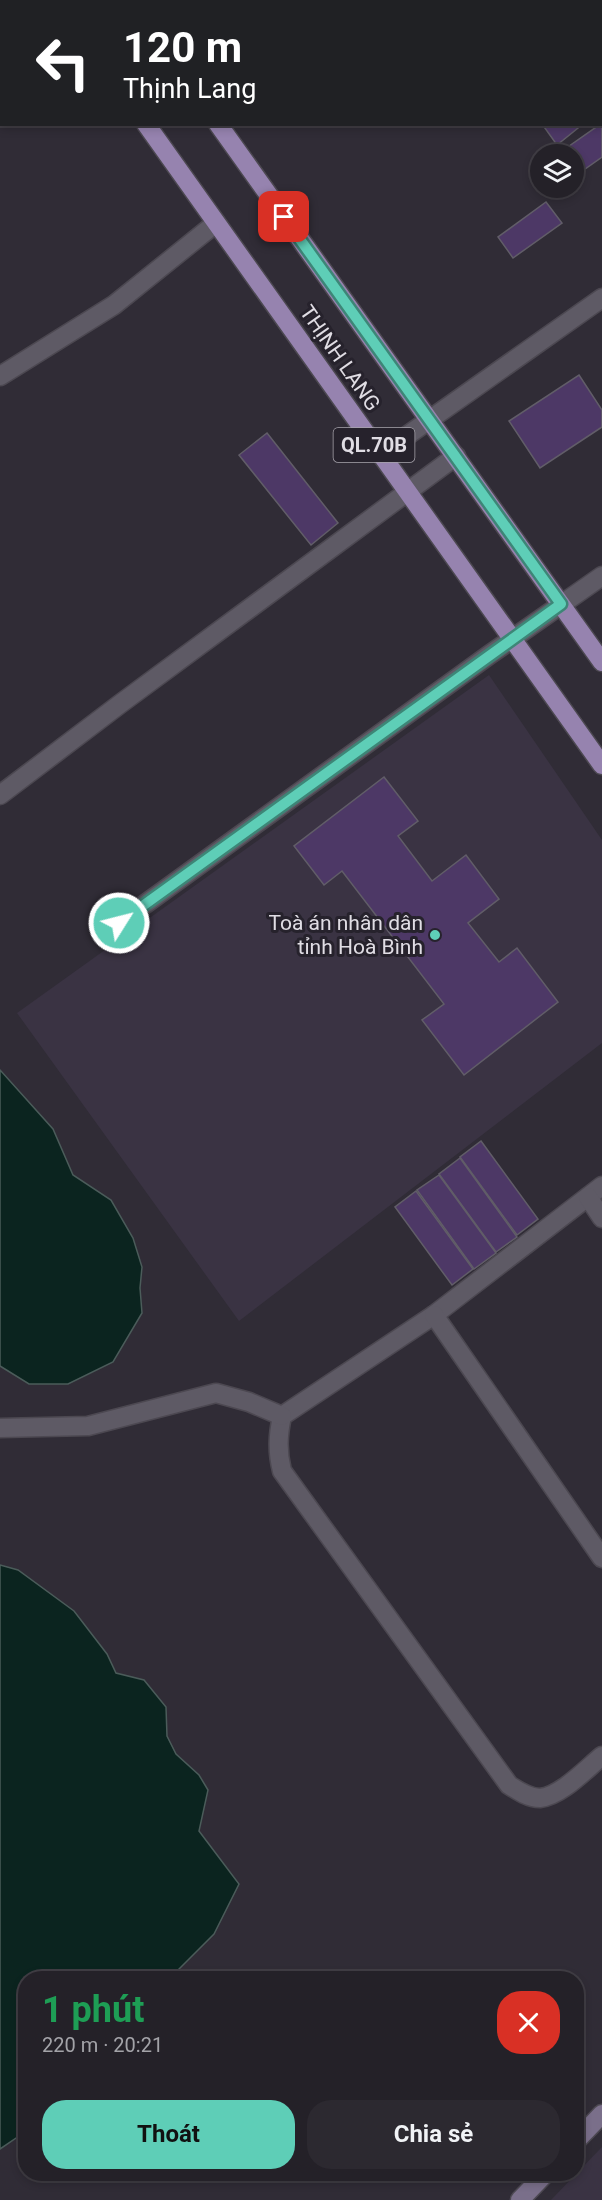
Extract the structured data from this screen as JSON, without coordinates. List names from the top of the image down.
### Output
{
  "streets": {
    "main road": ["THỊNH LANG", "QL.70B"]
  },
  "places": ["Toà án nhân dân tỉnh Hoà Bình"],
  "page": {
    "turn": ["120 m", "Thịnh Lang"],
    "heading": ["1 phút", "220 m · 20:21"],
    "buttons": ["Thoát", "Chia sẻ"]
  }
}
